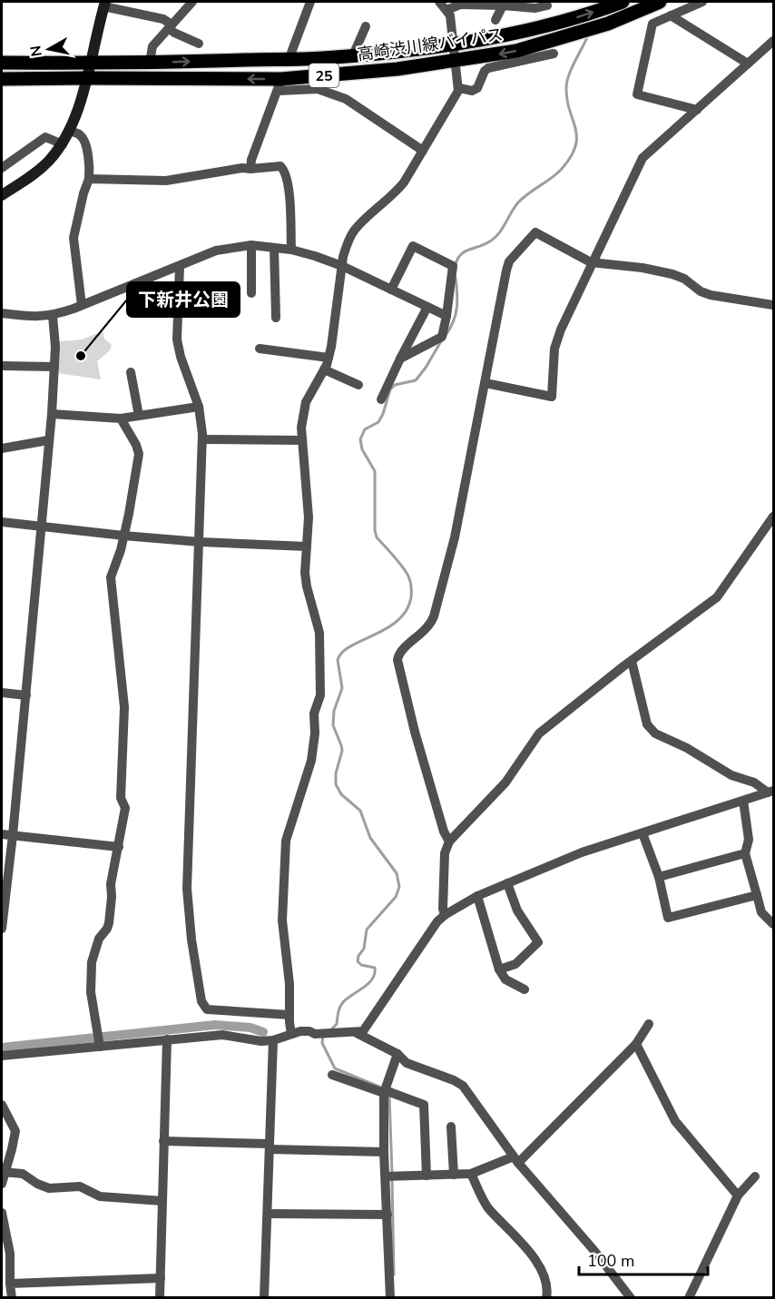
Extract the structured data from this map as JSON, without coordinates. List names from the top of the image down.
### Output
{
  "streets": {
    "main road": ["高崎渋川線バイパス", "25"]
  },
  "places": ["下新井公園"],
  "scale_bar": "100 m",
  "north": "left"
}
